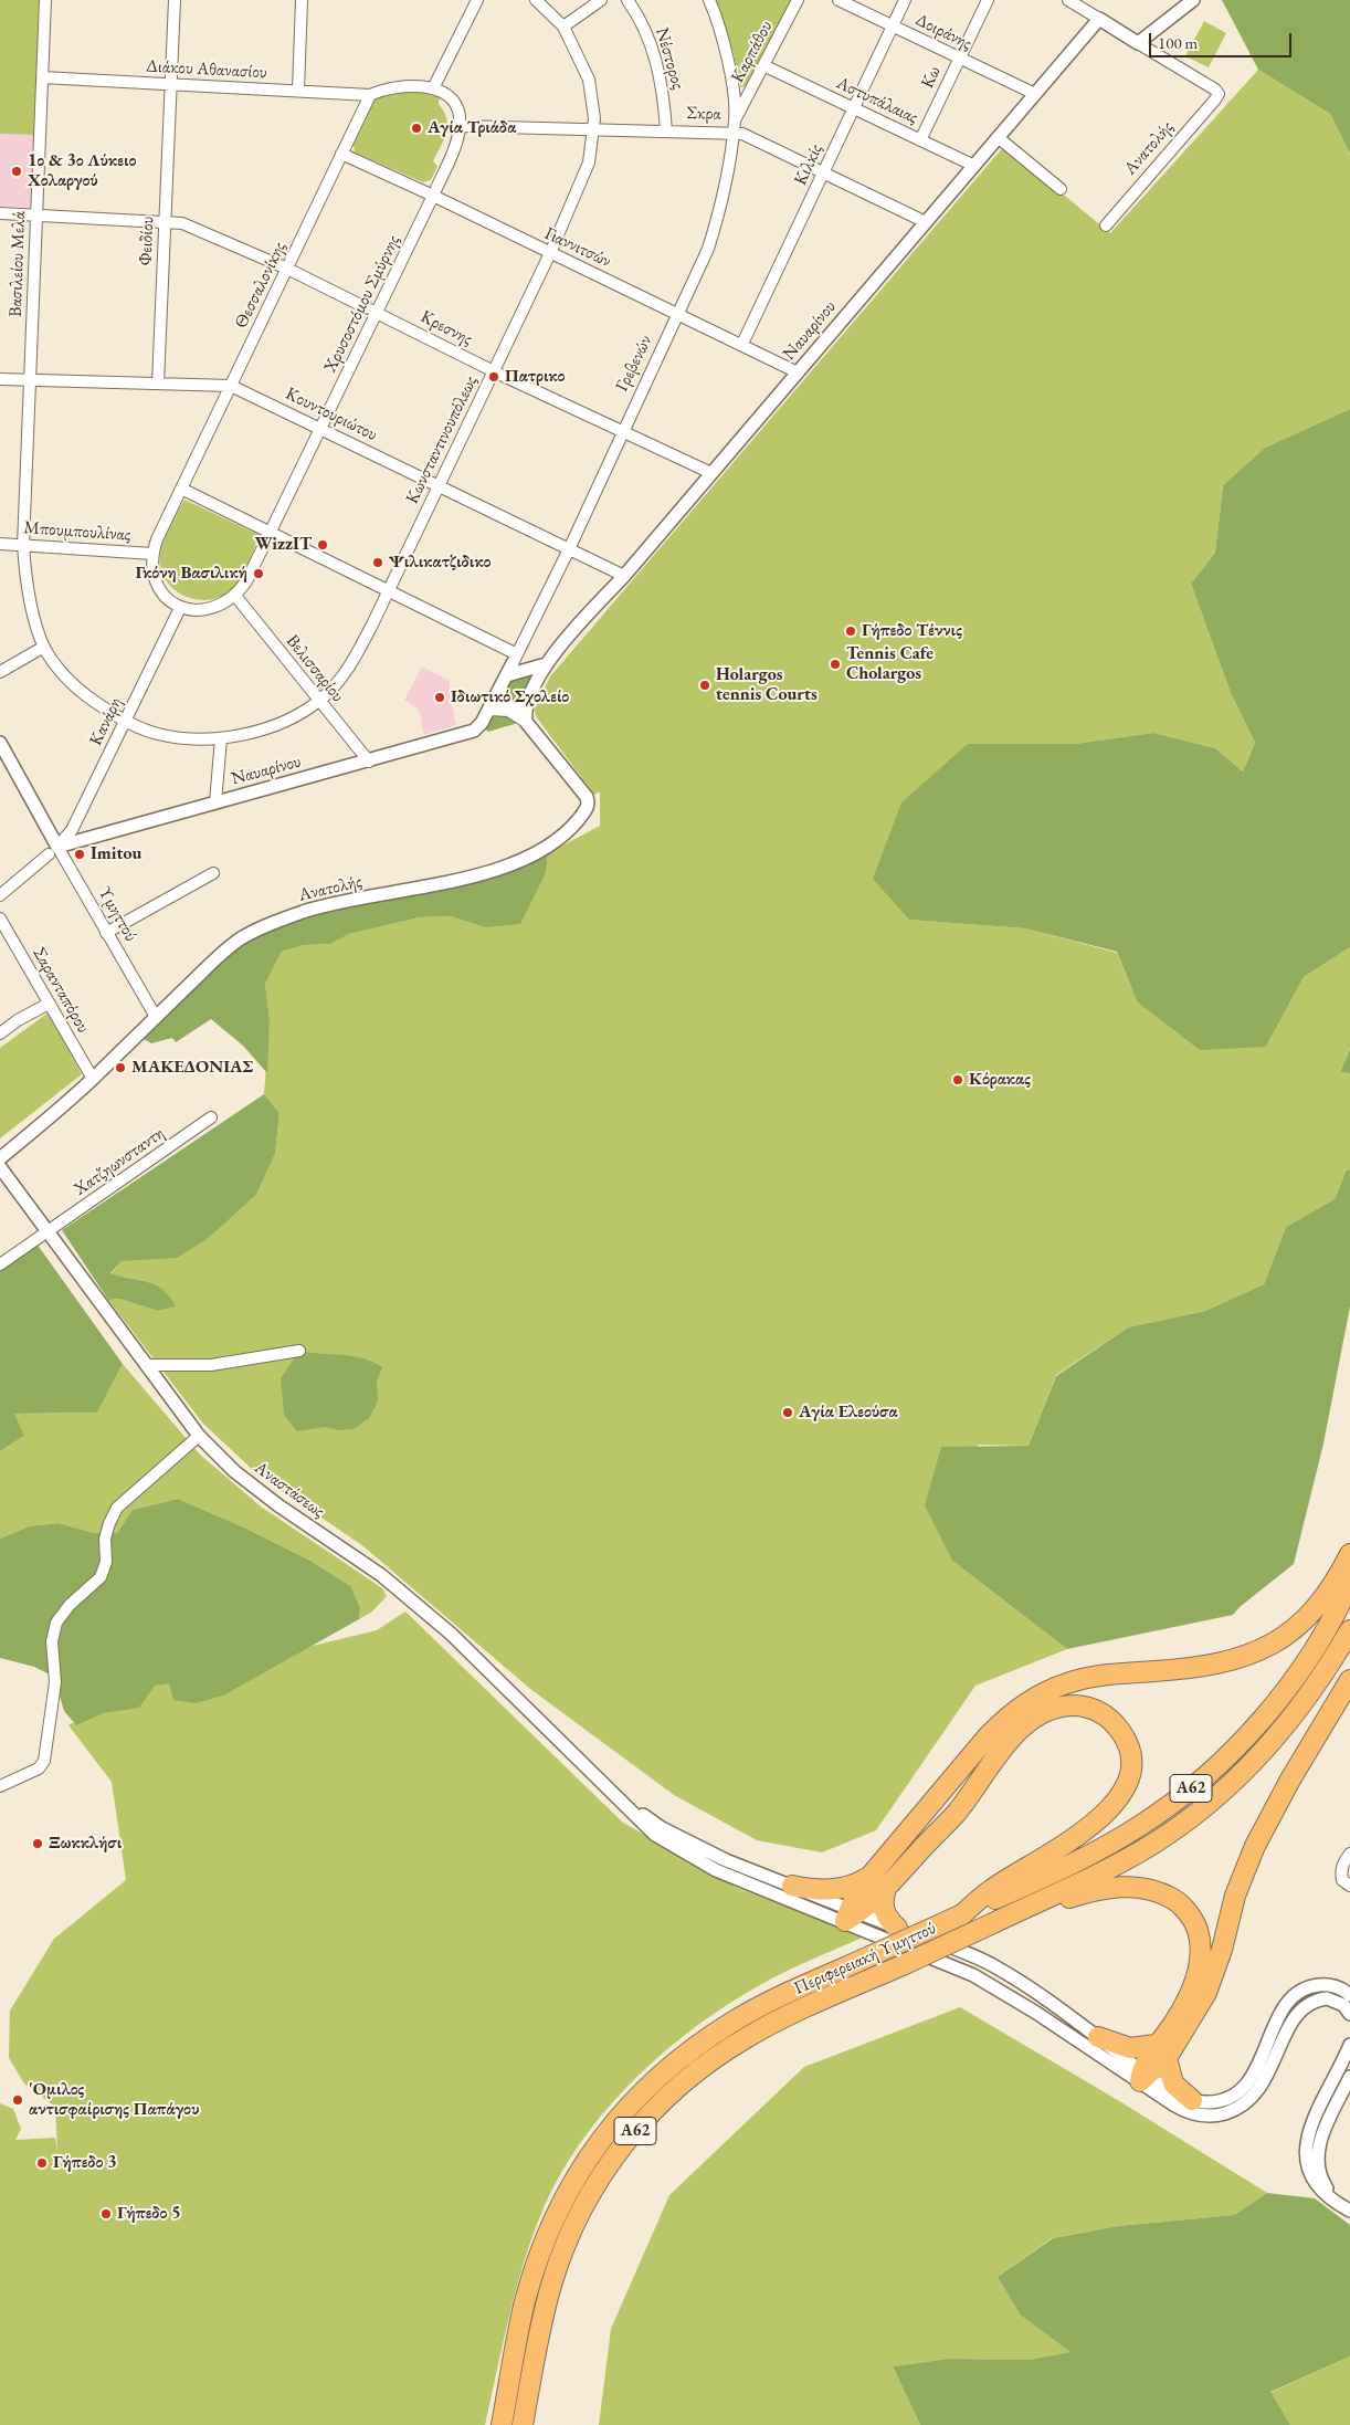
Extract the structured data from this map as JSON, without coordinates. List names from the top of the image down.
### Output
{
  "streets": {
    "highway": ["Α62", "Περιφερειακή Υμηττού"],
    "street": [
      "Δοιράνης",
      "Καρπάθου",
      "Νέστορος",
      "Διάκου Αθανασίου",
      "Κω",
      "Αστυπάλαιας",
      "Σκρα",
      "Ανατολής",
      "Κιλκίς",
      "Φειδίου",
      "Γιαννιτσών",
      "Βασιλείου Μελά",
      "Θεσσαλονίκης",
      "Χρυσοστόμου Σμύρνης",
      "Κρεσνης",
      "Ναυαρίνου",
      "Γρεβενών",
      "Κουντουριώτου",
      "Κωνσταντινουπόλεως",
      "Μπουμπουλίνας",
      "Βελισσαρίου",
      "Κανάρη",
      "Υμηττού",
      "Σαρανταπόρου",
      "Χατζηωνσταντη",
      "Αναστάσεως"
    ]
  },
  "crossings": [
    ["Δοιράνης", "Κω"],
    ["Δοιράνης", "Κιλκίς"],
    ["Δοιράνης", "Ναυαρίνου"],
    ["Καρπάθου", "Αστυπάλαιας"],
    ["Καρπάθου", "Γρεβενών"],
    ["Νέστορος", "Σκρα"],
    ["Διάκου Αθανασίου", "Φειδίου"],
    ["Διάκου Αθανασίου", "Βασιλείου Μελά"],
    ["Διάκου Αθανασίου", "Θεσσαλονίκης"],
    ["Κω", "Αστυπάλαιας"],
    ["Αστυπάλαιας", "Κιλκίς"],
    ["Αστυπάλαιας", "Ναυαρίνου"],
    ["Σκρα", "Κιλκίς"],
    ["Σκρα", "Χρυσοστόμου Σμύρνης"],
    ["Σκρα", "Ναυαρίνου"],
    ["Σκρα", "Γρεβενών"],
    ["Σκρα", "Κωνσταντινουπόλεως"],
    ["Ανατολής", "Ναυαρίνου"],
    ["Ανατολής", "Γρεβενών"],
    ["Ανατολής", "Υμηττού"],
    ["Ανατολής", "Σαρανταπόρου"],
    ["Κιλκίς", "Γιαννιτσών"],
    ["Φειδίου", "Κρεσνης"],
    ["Φειδίου", "Κουντουριώτου"],
    ["Γιαννιτσών", "Θεσσαλονίκης"],
    ["Γιαννιτσών", "Χρυσοστόμου Σμύρνης"],
    ["Γιαννιτσών", "Ναυαρίνου"],
    ["Γιαννιτσών", "Γρεβενών"],
    ["Γιαννιτσών", "Κωνσταντινουπόλεως"],
    ["Βασιλείου Μελά", "Κρεσνης"],
    ["Βασιλείου Μελά", "Κουντουριώτου"],
    ["Βασιλείου Μελά", "Κωνσταντινουπόλεως"],
    ["Βασιλείου Μελά", "Μπουμπουλίνας"],
    ["Βασιλείου Μελά", "Κανάρη"],
    ["Θεσσαλονίκης", "Χρυσοστόμου Σμύρνης"],
    ["Θεσσαλονίκης", "Κρεσνης"],
    ["Θεσσαλονίκης", "Κουντουριώτου"],
    ["Θεσσαλονίκης", "Μπουμπουλίνας"],
    ["Θεσσαλονίκης", "Βελισσαρίου"],
    ["Θεσσαλονίκης", "Κανάρη"],
    ["Χρυσοστόμου Σμύρνης", "Κρεσνης"],
    ["Χρυσοστόμου Σμύρνης", "Κουντουριώτου"],
    ["Χρυσοστόμου Σμύρνης", "Μπουμπουλίνας"],
    ["Χρυσοστόμου Σμύρνης", "Βελισσαρίου"],
    ["Χρυσοστόμου Σμύρνης", "Κανάρη"],
    ["Κρεσνης", "Ναυαρίνου"],
    ["Κρεσνης", "Γρεβενών"],
    ["Κρεσνης", "Κωνσταντινουπόλεως"],
    ["Ναυαρίνου", "Γρεβενών"],
    ["Ναυαρίνου", "Κουντουριώτου"],
    ["Ναυαρίνου", "Βελισσαρίου"],
    ["Ναυαρίνου", "Κανάρη"],
    ["Ναυαρίνου", "Υμηττού"],
    ["Γρεβενών", "Κουντουριώτου"],
    ["Κουντουριώτου", "Κωνσταντινουπόλεως"],
    ["Κωνσταντινουπόλεως", "Βελισσαρίου"],
    ["Κωνσταντινουπόλεως", "Κανάρη"],
    ["Μπουμπουλίνας", "Βελισσαρίου"],
    ["Μπουμπουλίνας", "Κανάρη"],
    ["Βελισσαρίου", "Κανάρη"],
    ["Κανάρη", "Υμηττού"],
    ["Χατζηωνσταντη", "Αναστάσεως"]
  ],
  "places": [
    "Αγία Τριάδα",
    "1ο & 3ο Λύκειο Χολαργού",
    "Πατρικο",
    "WizzIT",
    "Ψιλικατζιδικο",
    "Γκόνη Βασιλική",
    "Γήπεδο Τέννις",
    "Tennis Cafe Cholargos",
    "Holargos tennis Courts",
    "Ιδιωτικό Σχολείο",
    "Imitou",
    "ΜΑΚΕΔΟΝΙΑΣ",
    "Κόρακας",
    "Αγία Ελεούσα",
    "Ξωκκλήσι",
    "'Ομιλος αντισφαίρισης Παπάγου",
    "Γήπεδο 3",
    "Γήπεδο 5"
  ],
  "scale_bar": "100 m"
}
